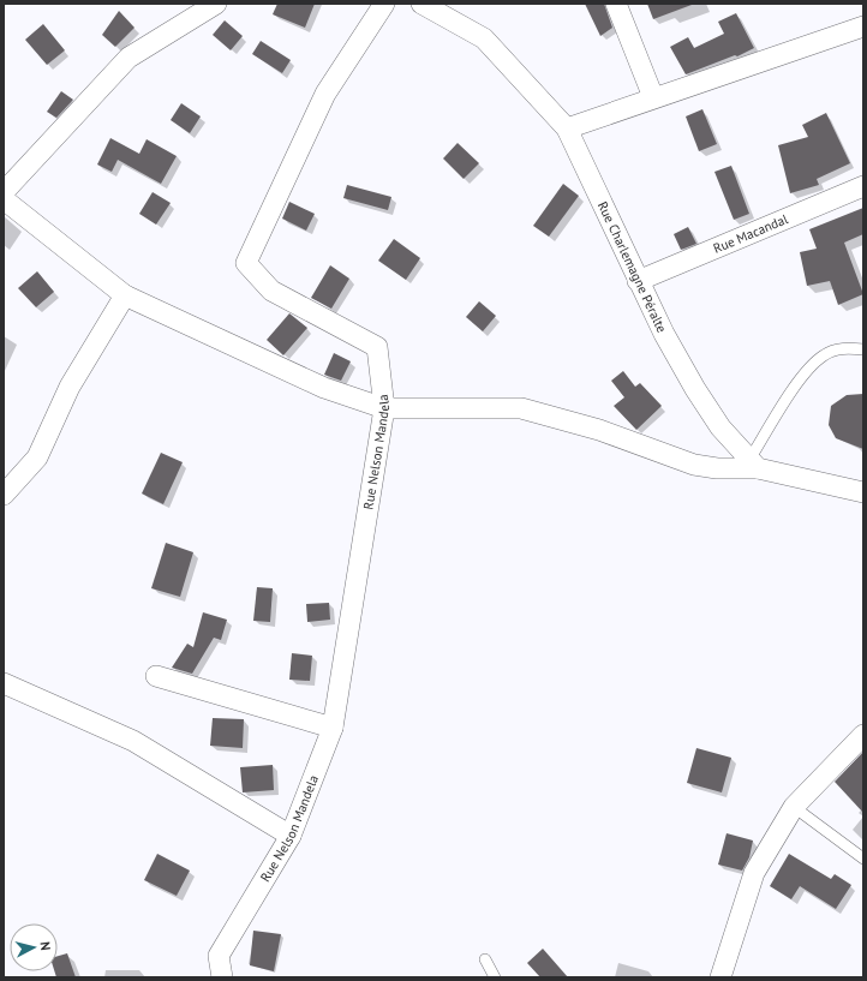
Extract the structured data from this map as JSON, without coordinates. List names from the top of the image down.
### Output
{
  "streets": {
    "street": ["Rue Macandal", "Rue Charlemagne Péralte", "Rue Nelson Mandela"]
  },
  "crossings": [
    ["Rue Macandal", "Rue Charlemagne Péralte"]
  ],
  "north": "right"
}
